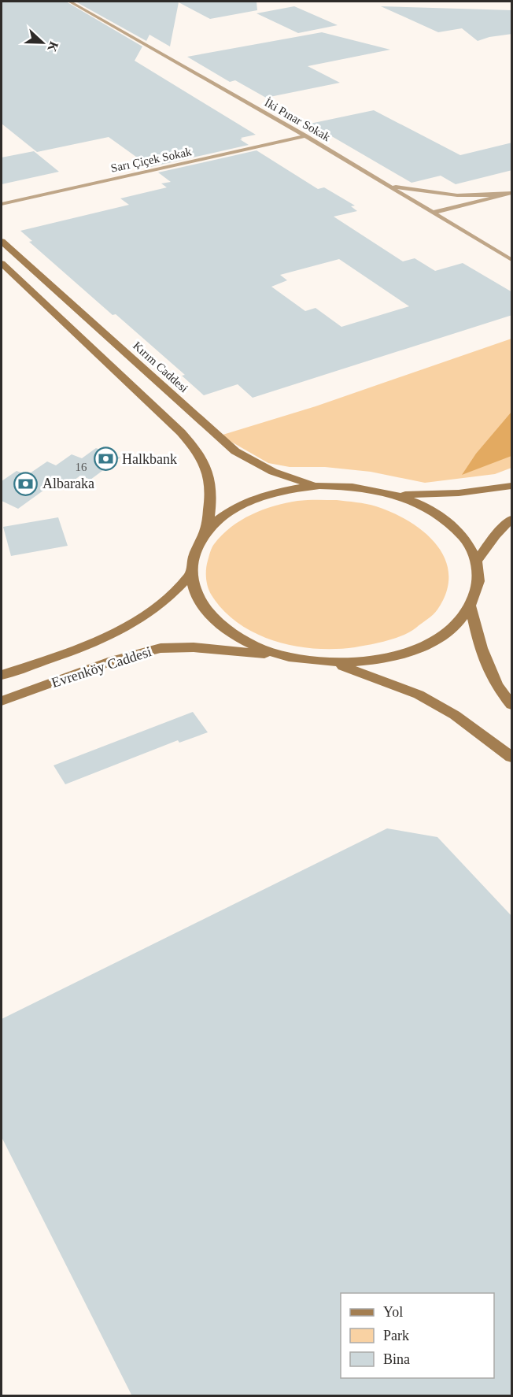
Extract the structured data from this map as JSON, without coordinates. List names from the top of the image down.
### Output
{
  "streets": {
    "street": ["Kırım Caddesi", "Evrenköy Caddesi"],
    "lane": ["İki Pınar Sokak", "Sarı Çiçek Sokak"]
  },
  "crossings": [
    ["İki Pınar Sokak", "Sarı Çiçek Sokak"]
  ],
  "places": {
    "bank": ["Halkbank", "Albaraka"]
  },
  "house_numbers": ["16"],
  "legend": ["Yol", "Park", "Bina"],
  "north": "right"
}
